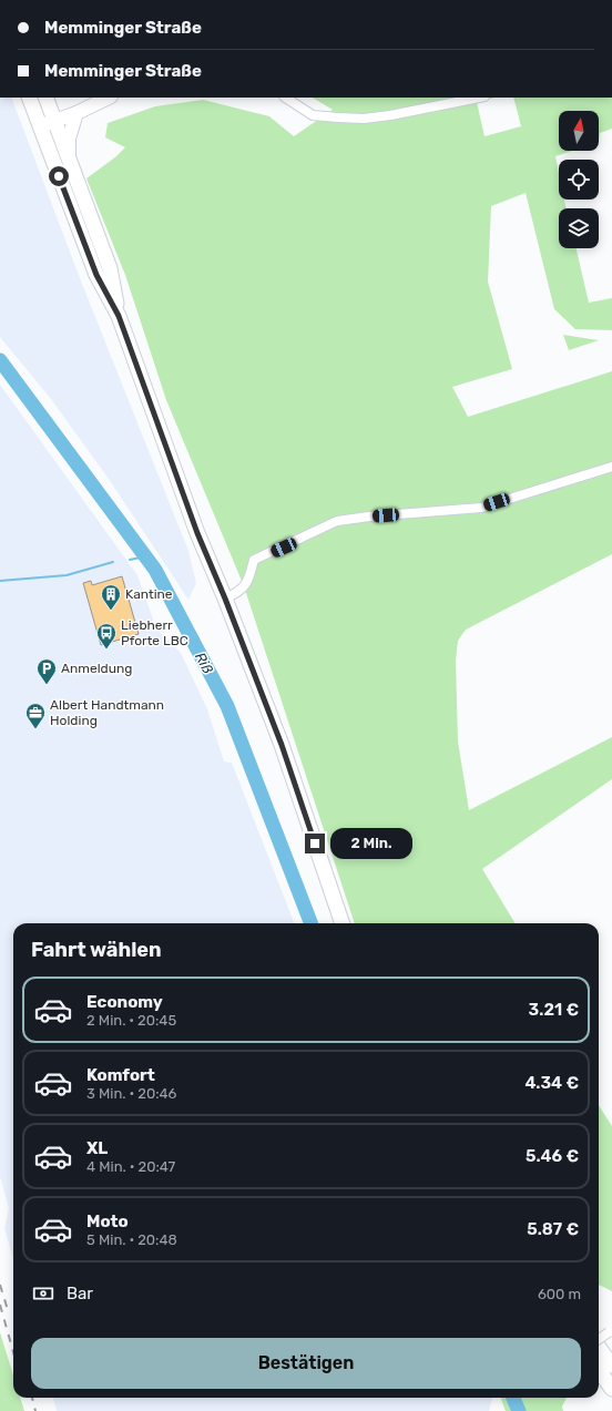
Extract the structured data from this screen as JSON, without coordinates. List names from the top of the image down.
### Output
{
  "water": ["Riß"],
  "places": {
    "building": ["Kantine"],
    "bus stop": ["Liebherr Pforte LBC"],
    "parking": ["Anmeldung"],
    "office": ["Albert Handtmann Holding"]
  },
  "north": "top",
  "page": {
    "banner": ["Memminger Straße", "Memminger Straße"],
    "bubble": "2 Min.",
    "heading": "Fahrt wählen",
    "list": [
      {
        "name": "Economy",
        "note": "2 Min. · 20:45",
        "value": "3.21 €"
      },
      {
        "name": "Komfort",
        "note": "3 Min. · 20:46",
        "value": "4.34 €"
      },
      {
        "name": "XL",
        "note": "4 Min. · 20:47",
        "value": "5.46 €"
      },
      {
        "name": "Moto",
        "note": "5 Min. · 20:48",
        "value": "5.87 €"
      }
    ],
    "pay": ["Bar", "600 m"],
    "buttons": "Bestätigen"
  }
}
